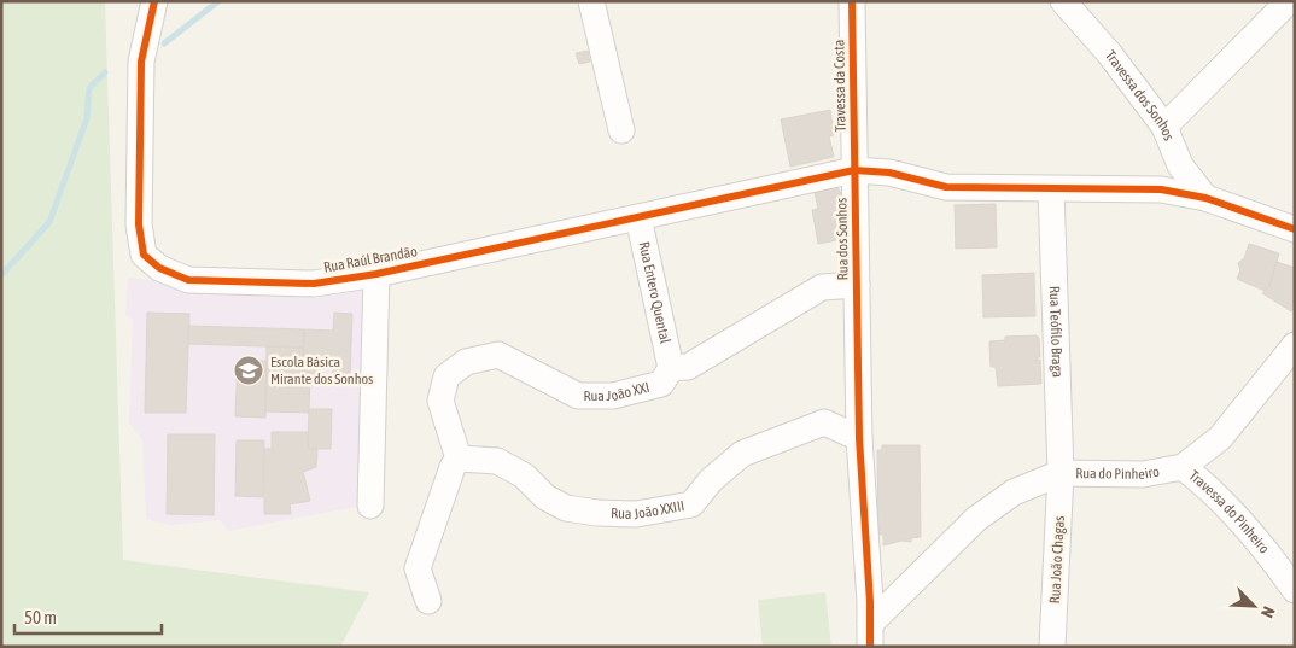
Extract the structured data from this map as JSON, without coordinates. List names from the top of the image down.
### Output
{
  "streets": {
    "street": [
      "Travessa da Costa",
      "Travessa dos Sonhos",
      "Rua dos Sonhos",
      "Rua Raúl Brandão",
      "Rua Entero Quental",
      "Rua Teófilo Braga",
      "Rua João XXI",
      "Rua do Pinheiro",
      "Rua João XXIII",
      "Travessa do Pinheiro",
      "Rua João Chagas"
    ]
  },
  "crossings": [
    ["Travessa da Costa", "Rua dos Sonhos"],
    ["Travessa da Costa", "Rua Raúl Brandão"],
    ["Rua dos Sonhos", "Rua Raúl Brandão"],
    ["Rua dos Sonhos", "Rua João XXI"],
    ["Rua dos Sonhos", "Rua do Pinheiro"],
    ["Rua dos Sonhos", "Rua João XXIII"],
    ["Rua Raúl Brandão", "Rua Entero Quental"],
    ["Rua Entero Quental", "Rua João XXI"],
    ["Rua Teófilo Braga", "Rua do Pinheiro"],
    ["Rua Teófilo Braga", "Rua João Chagas"],
    ["Rua João XXI", "Rua João XXIII"],
    ["Rua do Pinheiro", "Travessa do Pinheiro"],
    ["Rua do Pinheiro", "Rua João Chagas"]
  ],
  "places": {
    "school or university": ["Escola Básica Mirante dos Sonhos"]
  },
  "scale_bar": "50 m",
  "north": "bottom right"
}
